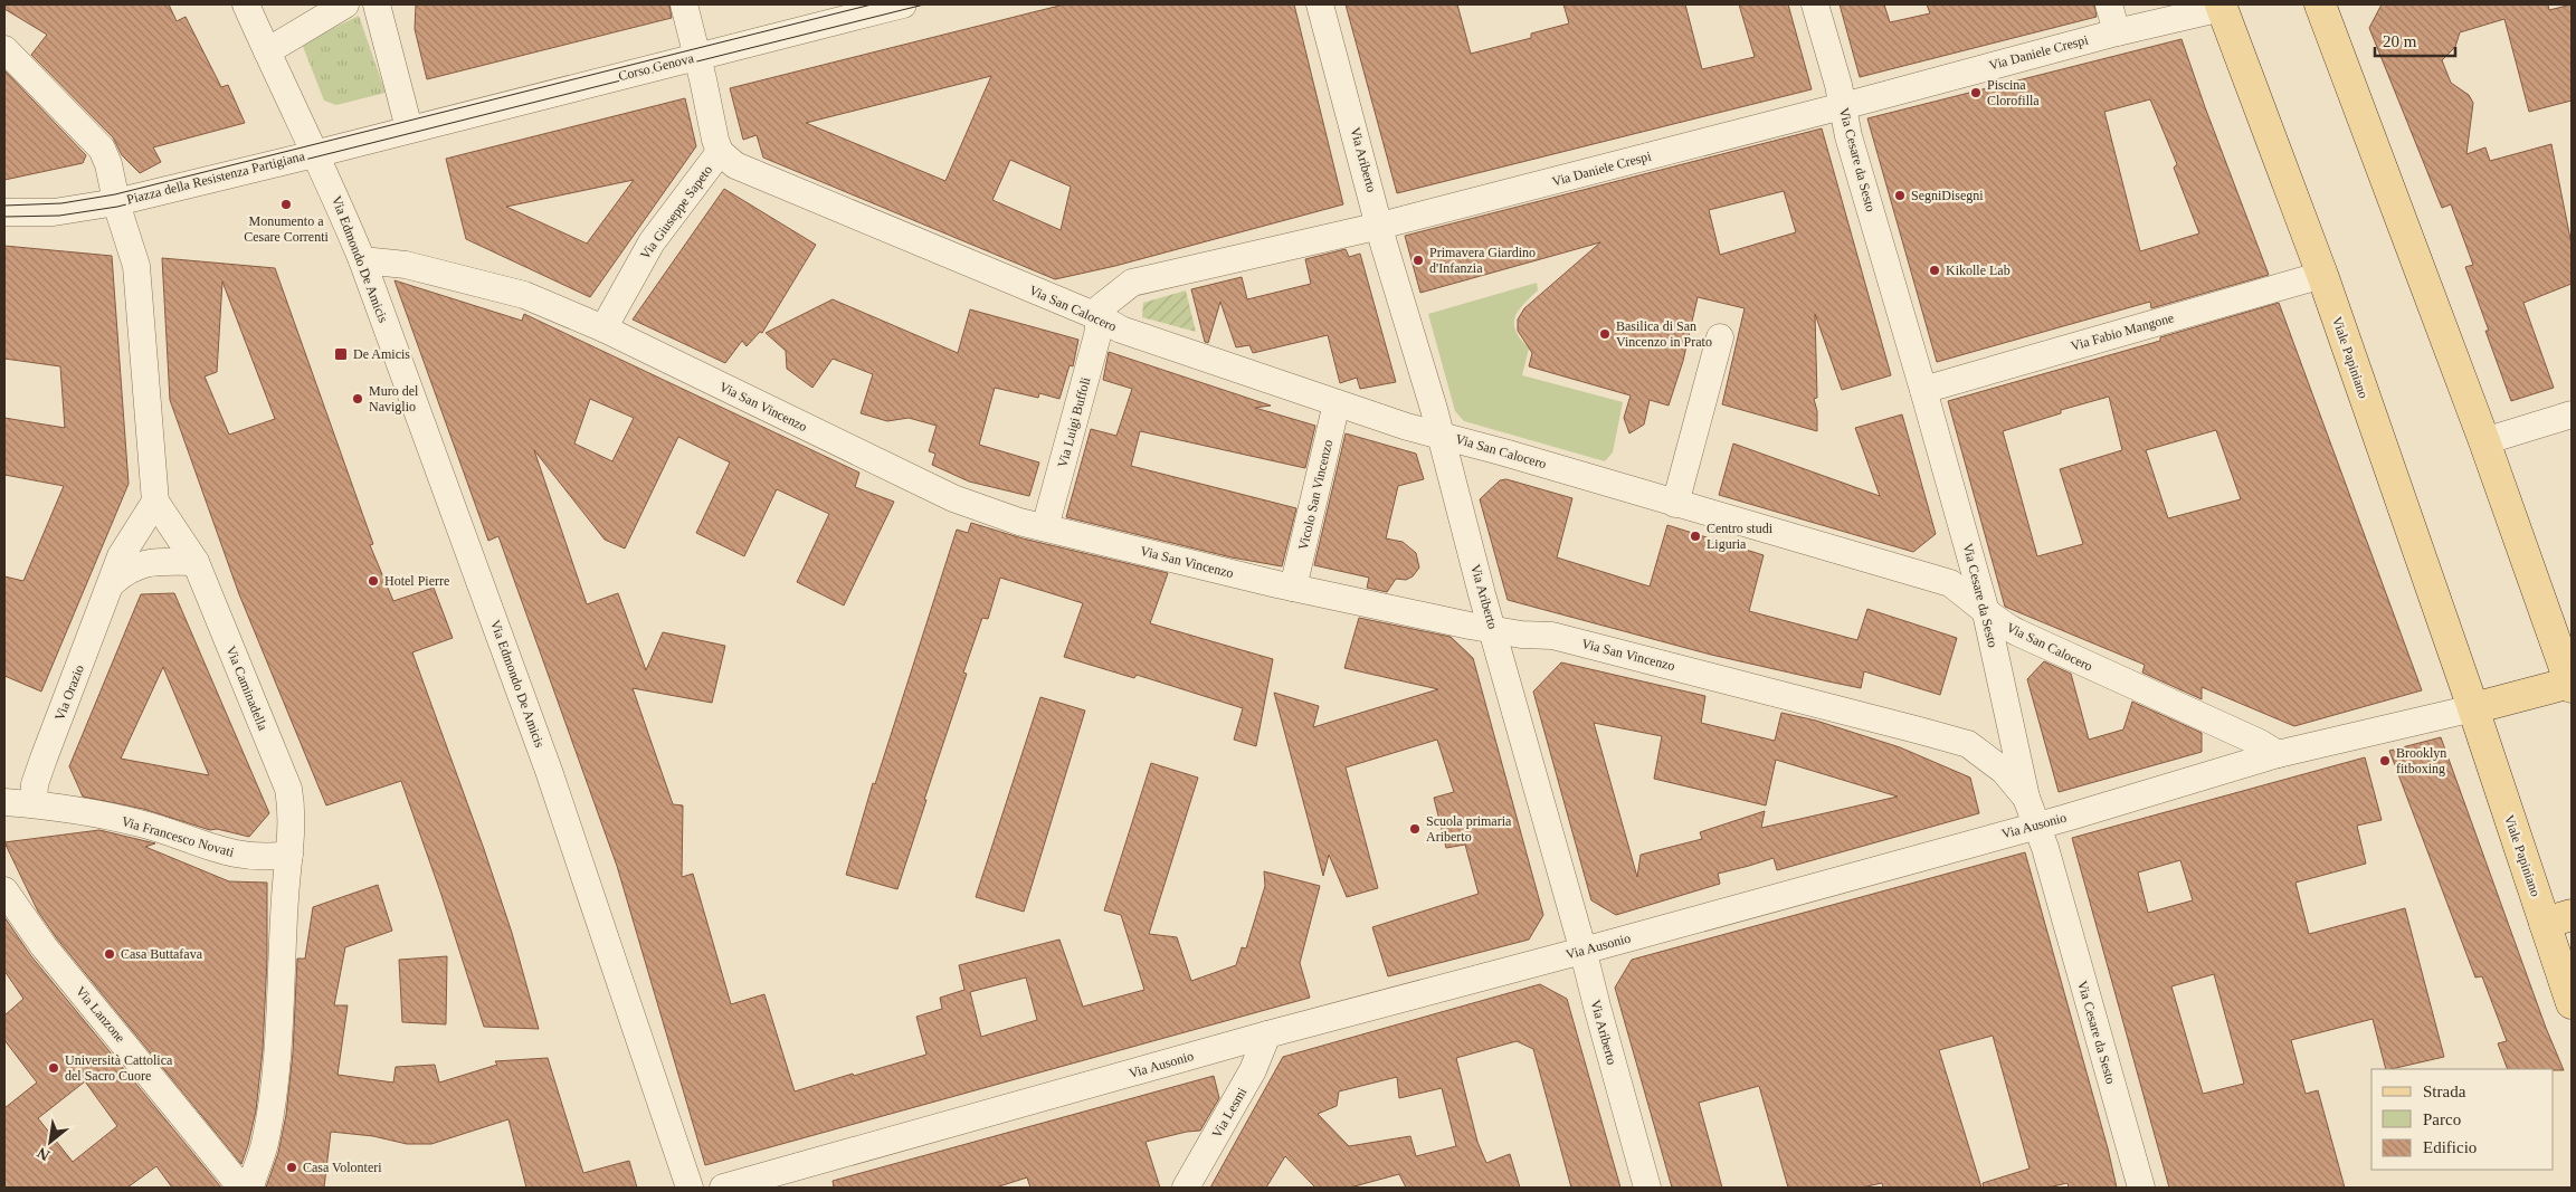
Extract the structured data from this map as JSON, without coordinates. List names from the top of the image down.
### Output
{
  "streets": {
    "main road": ["Viale Papiniano"],
    "street": [
      "Via Daniele Crespi",
      "Corso Genova",
      "Via Ariberto",
      "Via Cesare da Sesto",
      "Piazza della Resistenza Partigiana",
      "Via Giuseppe Sapeto",
      "Via Edmondo De Amicis",
      "Via San Calocero",
      "Via Fabio Mangone",
      "Via San Vincenzo",
      "Via Luigi Buffoli",
      "Vicolo San Vincenzo",
      "Via Caminadella",
      "Via Orazio",
      "Via Ausonio",
      "Via Francesco Novati",
      "Via Lanzone",
      "Via Lesmi"
    ]
  },
  "crossings": [
    ["Via Daniele Crespi", "Via Ariberto"],
    ["Via Daniele Crespi", "Via Cesare da Sesto"],
    ["Via Daniele Crespi", "Via San Calocero"],
    ["Via Daniele Crespi", "Viale Papiniano"],
    ["Via Daniele Crespi", "Via Luigi Buffoli"],
    ["Corso Genova", "Piazza della Resistenza Partigiana"],
    ["Corso Genova", "Via Giuseppe Sapeto"],
    ["Via Ariberto", "Via San Calocero"],
    ["Via Ariberto", "Via San Vincenzo"],
    ["Via Ariberto", "Via Ausonio"],
    ["Via Cesare da Sesto", "Via San Calocero"],
    ["Via Cesare da Sesto", "Via Fabio Mangone"],
    ["Via Cesare da Sesto", "Via San Vincenzo"],
    ["Via Cesare da Sesto", "Via Ausonio"],
    ["Piazza della Resistenza Partigiana", "Via Edmondo De Amicis"],
    ["Piazza della Resistenza Partigiana", "Via Caminadella"],
    ["Via Giuseppe Sapeto", "Via San Calocero"],
    ["Via Giuseppe Sapeto", "Via San Vincenzo"],
    ["Via Edmondo De Amicis", "Via San Vincenzo"],
    ["Via San Calocero", "Via Luigi Buffoli"],
    ["Via San Calocero", "Vicolo San Vincenzo"],
    ["Via San Calocero", "Via Ausonio"],
    ["Via Fabio Mangone", "Viale Papiniano"],
    ["Viale Papiniano", "Via Ausonio"],
    ["Via San Vincenzo", "Via Luigi Buffoli"],
    ["Via San Vincenzo", "Vicolo San Vincenzo"],
    ["Via Caminadella", "Via Orazio"],
    ["Via Caminadella", "Via Francesco Novati"],
    ["Via Orazio", "Via Francesco Novati"],
    ["Via Ausonio", "Via Lesmi"]
  ],
  "places": {
    "other": [
      "Piscina Clorofilla",
      "SegniDisegni",
      "Monumento a Cesare Correnti",
      "Primavera Giardino d'Infanzia",
      "Kikolle Lab",
      "Basilica di San Vincenzo in Prato",
      "Muro del Naviglio",
      "Centro studi Liguria",
      "Hotel Pierre",
      "Brooklyn fitboxing",
      "Scuola primaria Ariberto",
      "Casa Buttafava",
      "Università Cattolica del Sacro Cuore",
      "Casa Volonteri"
    ],
    "transit": ["De Amicis"]
  },
  "legend": ["Strada", "Parco", "Edificio"],
  "scale_bar": "20 m",
  "north": "bottom left"
}
